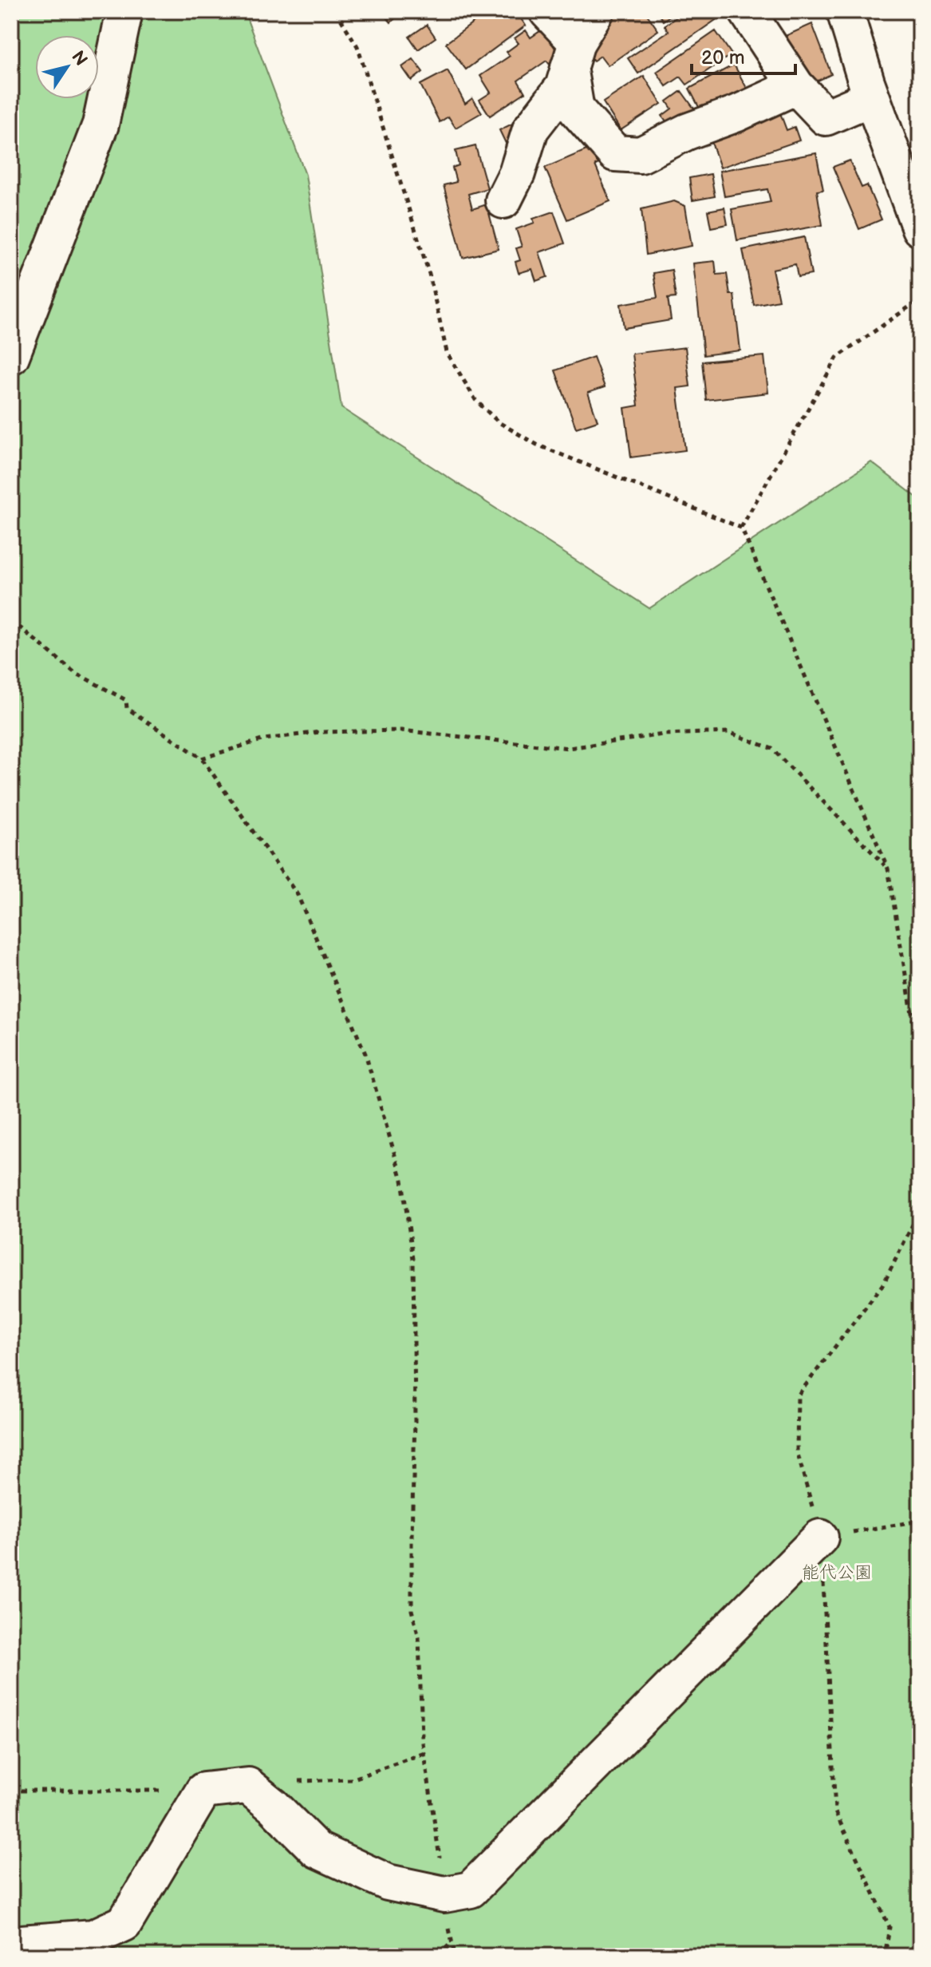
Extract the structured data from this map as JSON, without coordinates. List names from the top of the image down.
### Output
{
  "parks": ["能代公園"],
  "scale_bar": "20 m",
  "north": "top right"
}
